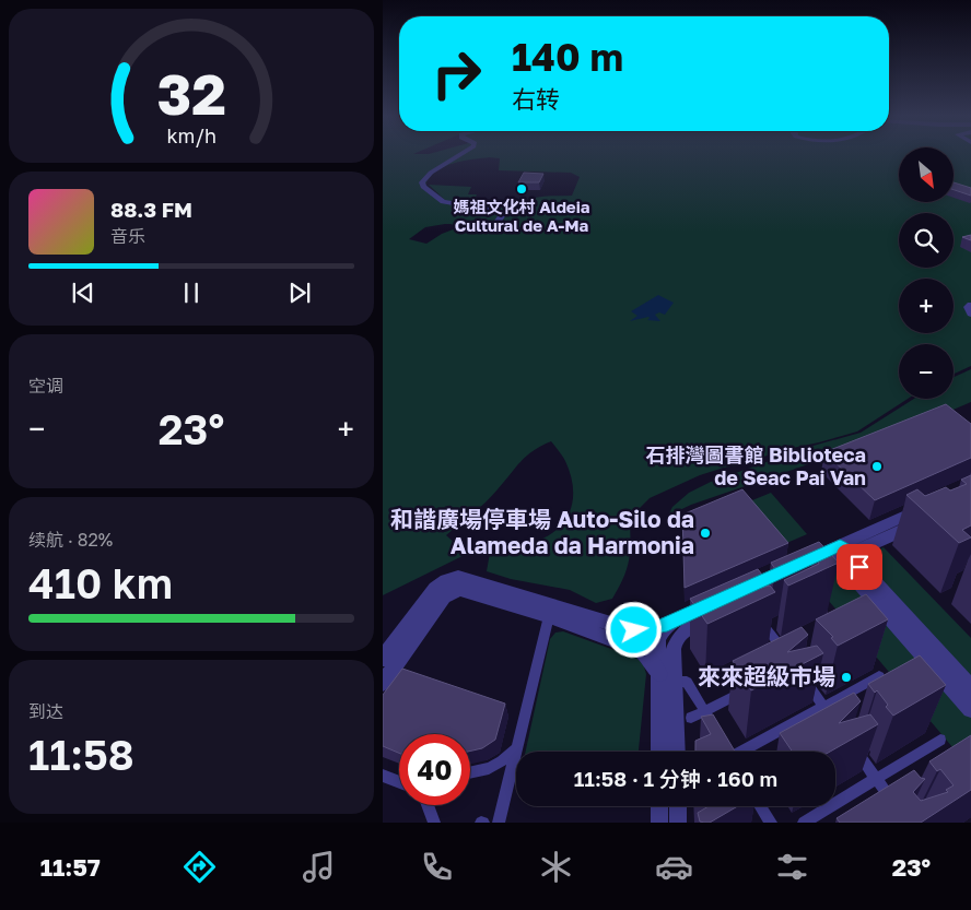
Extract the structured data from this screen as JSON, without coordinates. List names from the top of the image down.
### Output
{
  "places": [
    "媽祖文化村 Aldeia Cultural de A-Ma",
    "石排灣圖書館 Biblioteca de Seac Pai Van",
    "和諧廣場停車場 Auto-Silo da Alameda da Harmonia",
    "來來超級市場"
  ],
  "north": "bottom right",
  "page": {
    "turn": ["140 m", "右转"],
    "map_buttons": ["+", "−"],
    "song": ["88.3 FM", "音乐"],
    "tile": [
      "空调",
      ["续航 · 82%", "410 km"],
      ["到达", "11:58"]
    ],
    "heat": ["−", "23°", "+"],
    "limit": "40",
    "trip": "11:58 · 1 分钟 · 160 m",
    "tabs": ["11:57", "23°"],
    "gauge": ["32", "km/h"]
  }
}
